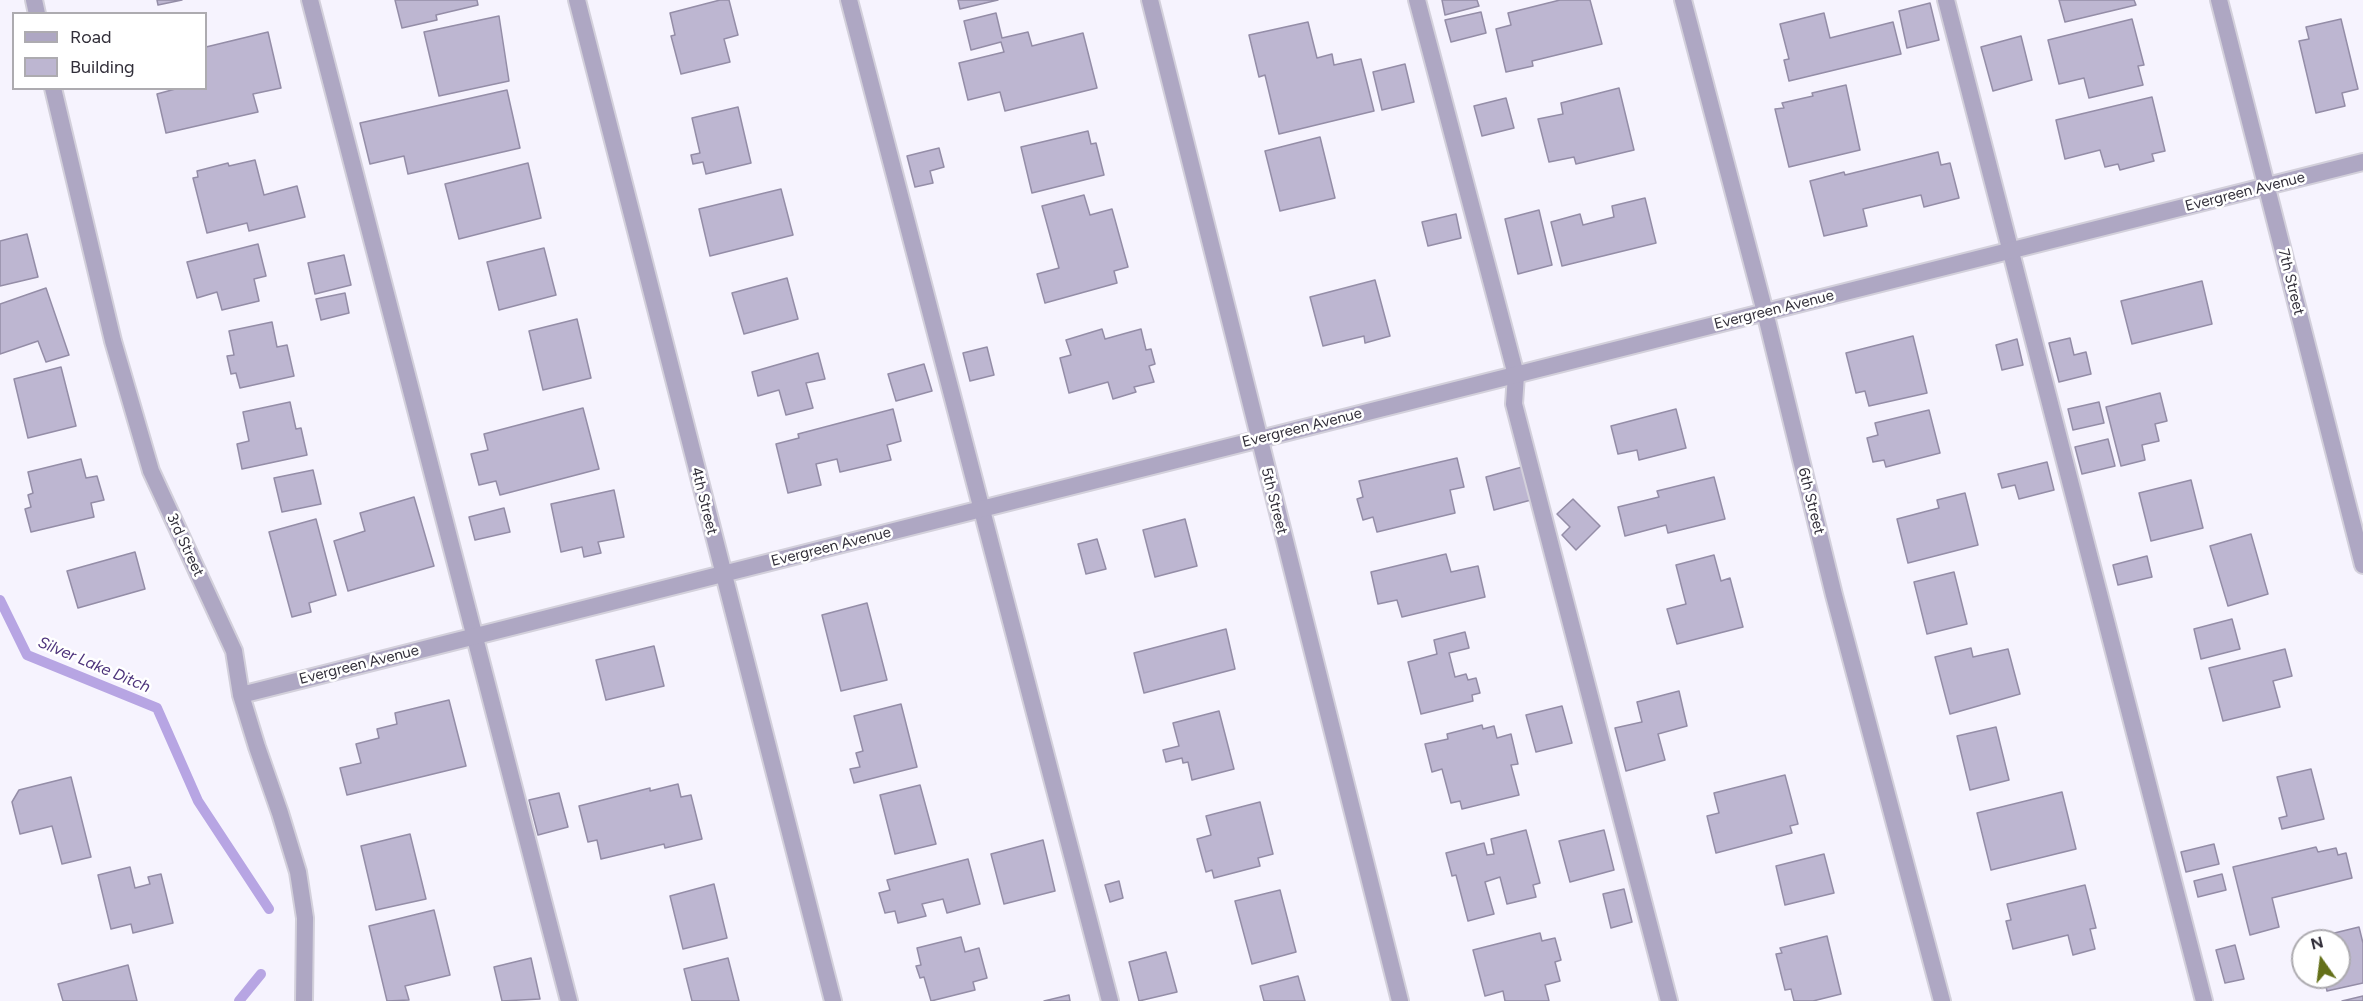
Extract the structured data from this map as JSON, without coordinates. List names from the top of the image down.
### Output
{
  "streets": {
    "street": [
      "Evergreen Avenue",
      "7th Street",
      "4th Street",
      "5th Street",
      "6th Street",
      "3rd Street"
    ]
  },
  "crossings": [
    ["Evergreen Avenue", "7th Street"],
    ["Evergreen Avenue", "4th Street"],
    ["Evergreen Avenue", "5th Street"],
    ["Evergreen Avenue", "6th Street"],
    ["Evergreen Avenue", "3rd Street"]
  ],
  "water": ["Silver Lake Ditch"],
  "legend": ["Road", "Building"],
  "north": "top"
}
